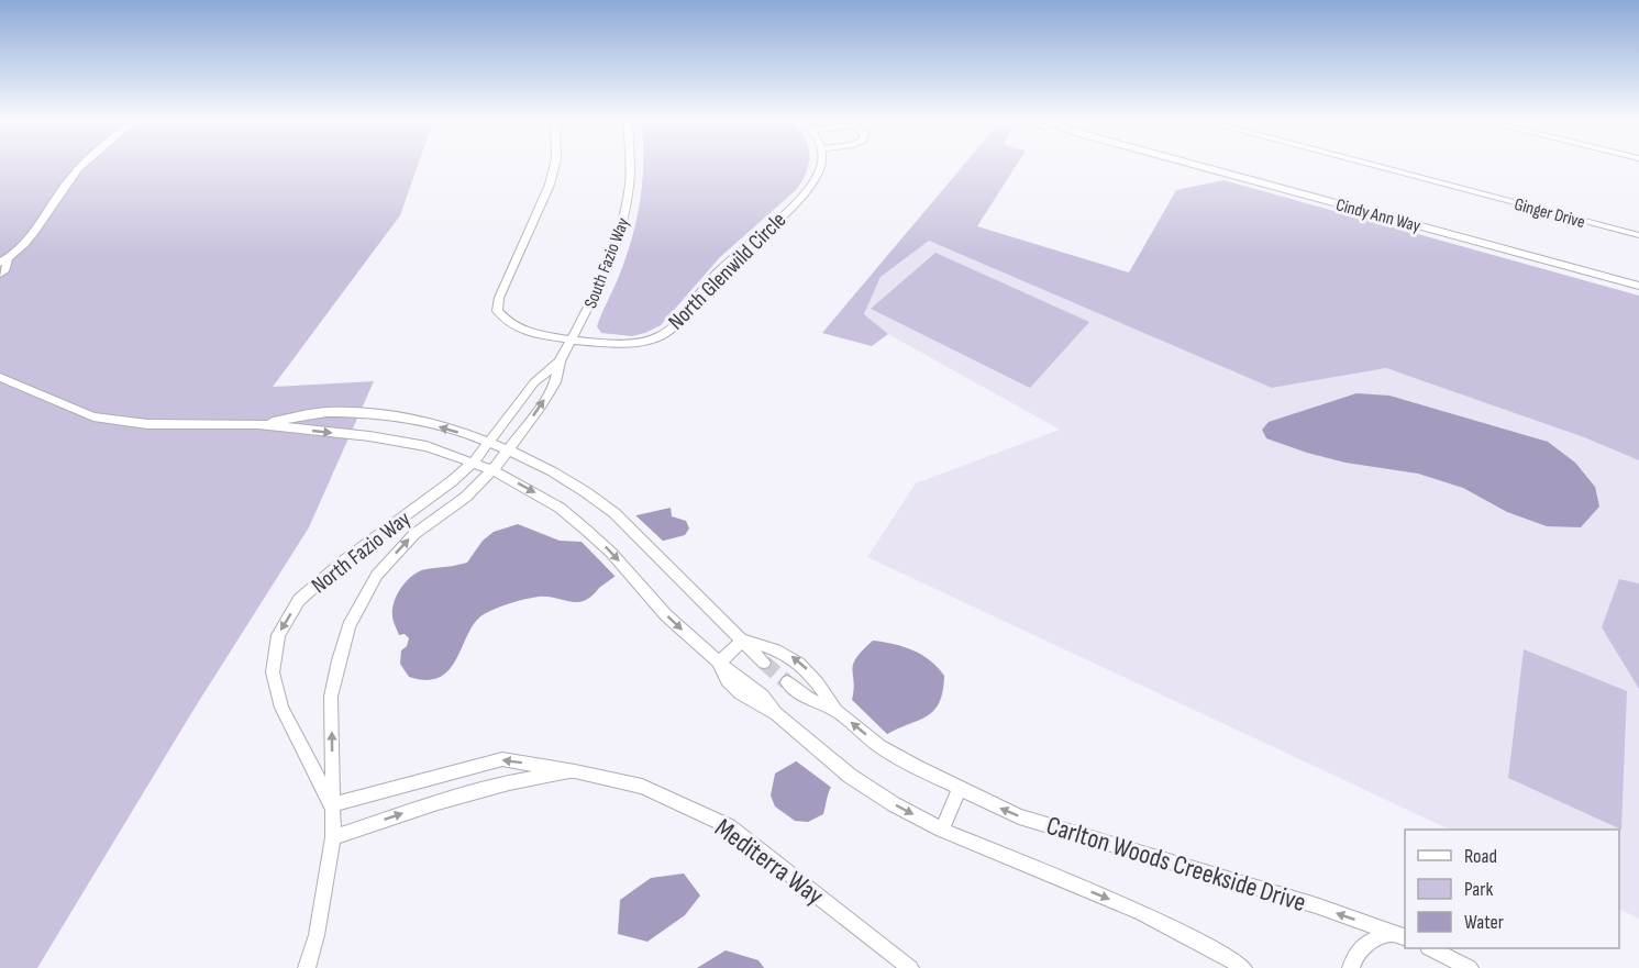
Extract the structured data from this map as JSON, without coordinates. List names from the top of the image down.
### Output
{
  "streets": {
    "street": [
      "Ginger Drive",
      "Cindy Ann Way",
      "South Fazio Way",
      "North Glenwild Circle",
      "North Fazio Way",
      "Mediterra Way",
      "Carlton Woods Creekside Drive"
    ]
  },
  "crossings": [
    ["South Fazio Way", "North Glenwild Circle"],
    ["South Fazio Way", "North Fazio Way"],
    ["South Fazio Way", "Carlton Woods Creekside Drive"],
    ["North Fazio Way", "Mediterra Way"],
    ["North Fazio Way", "Carlton Woods Creekside Drive"]
  ],
  "legend": ["Road", "Park", "Water"]
}
